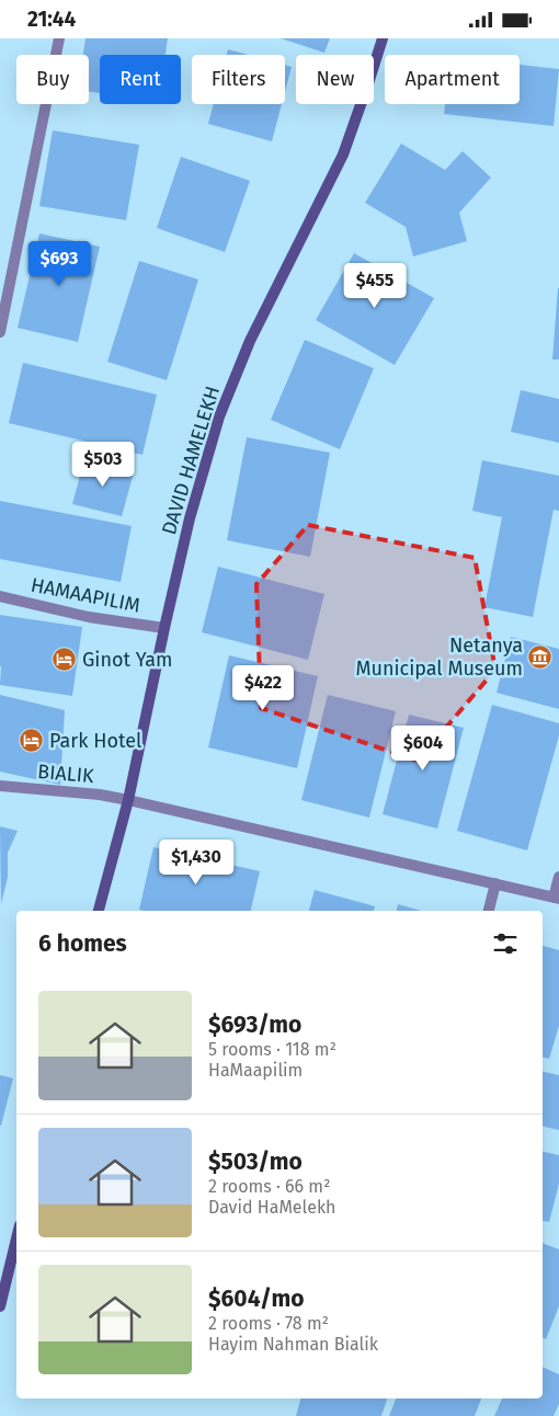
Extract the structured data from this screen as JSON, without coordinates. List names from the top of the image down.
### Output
{
  "streets": {
    "street": ["DAVID HAMELEKH", "HAMAAPILIM", "BIALIK"]
  },
  "crossings": [
    ["DAVID HAMELEKH", "HAMAAPILIM"],
    ["DAVID HAMELEKH", "BIALIK"]
  ],
  "places": {
    "museum": ["Netanya Municipal Museum"],
    "hotel": ["Ginot Yam", "Park Hotel"]
  },
  "page": {
    "status": "21:44",
    "chip": [
      "Buy",
      "Rent",
      "Filters",
      "New",
      "Apartment"
    ],
    "price": [
      "$693",
      "$455",
      "$503",
      "$422",
      "$604",
      "$1,430"
    ],
    "heading": "6 homes",
    "list": [
      {
        "name": "$693/mo",
        "note": "5 rooms · 118 m² · HaMaapilim"
      },
      {
        "name": "$503/mo",
        "note": "2 rooms · 66 m² · David HaMelekh"
      },
      {
        "name": "$604/mo",
        "note": "2 rooms · 78 m² · Hayim Nahman Bialik"
      }
    ]
  }
}
